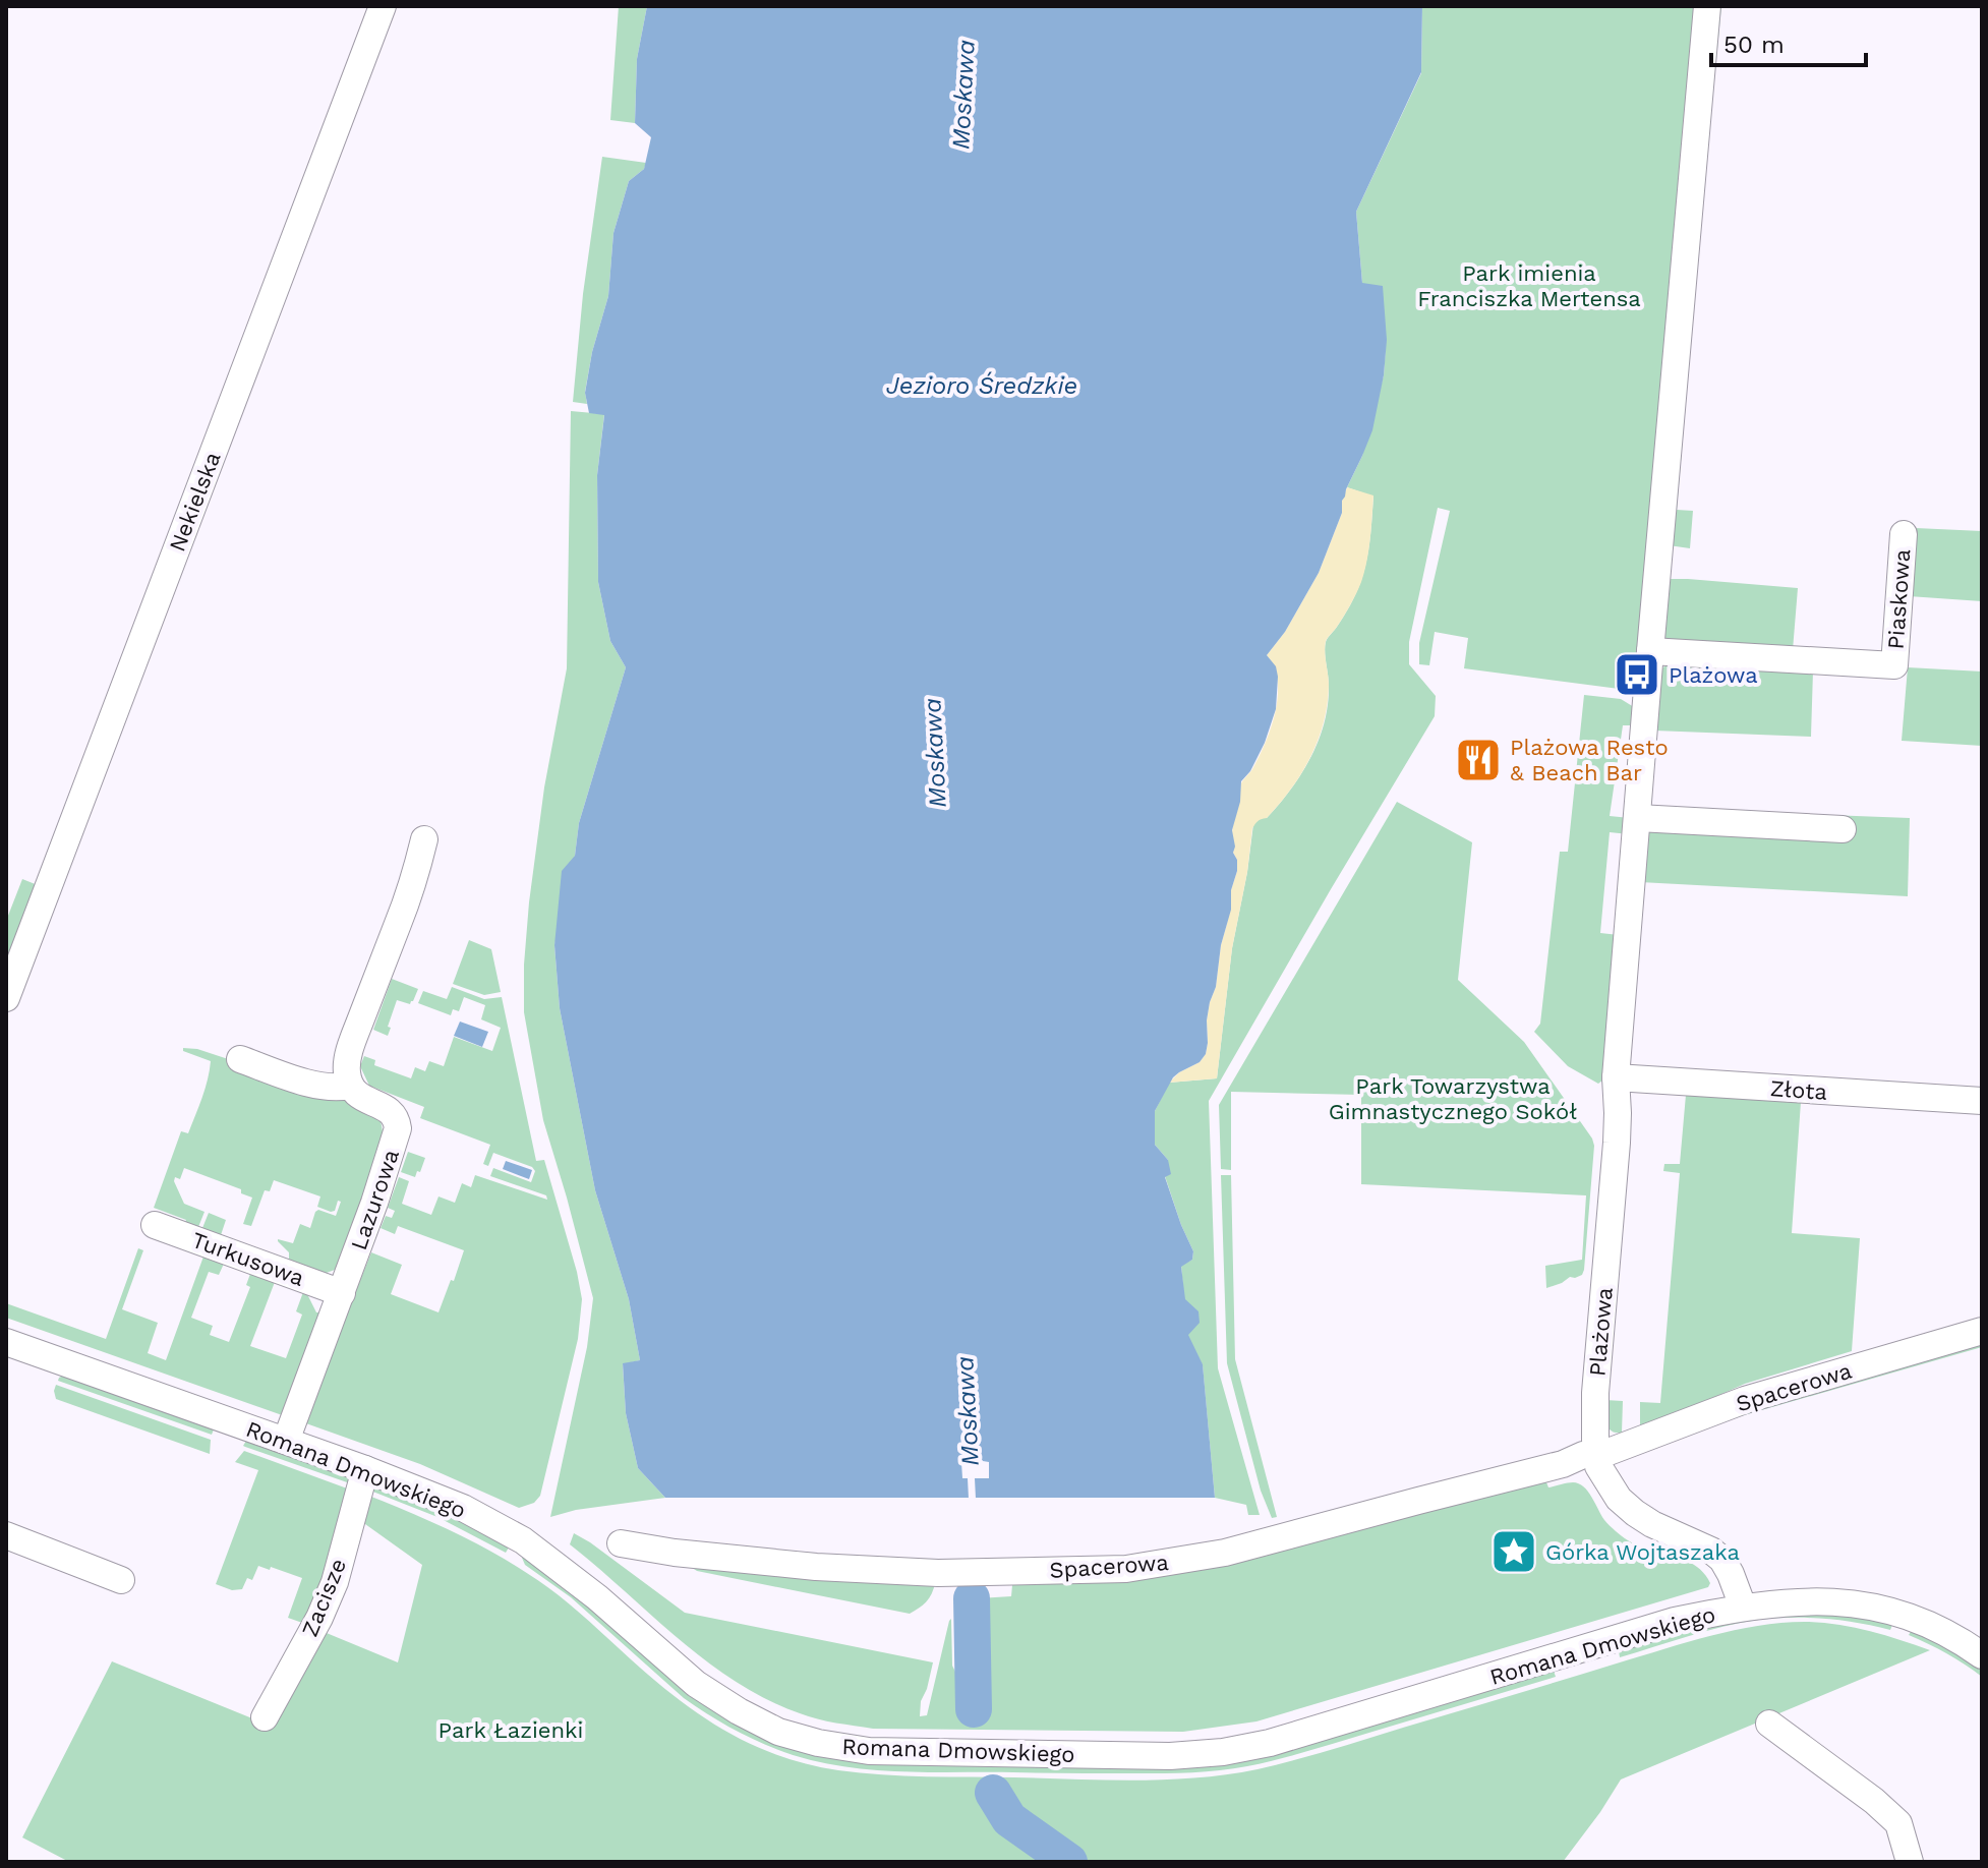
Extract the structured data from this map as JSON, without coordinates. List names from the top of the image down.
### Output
{
  "streets": {
    "street": [
      "Nekielska",
      "Piaskowa",
      "Złota",
      "Lazurowa",
      "Turkusowa",
      "Plażowa",
      "Spacerowa",
      "Romana Dmowskiego",
      "Zacisze"
    ]
  },
  "crossings": [
    ["Piaskowa", "Plażowa"],
    ["Złota", "Plażowa"],
    ["Lazurowa", "Turkusowa"],
    ["Lazurowa", "Romana Dmowskiego"],
    ["Plażowa", "Spacerowa"],
    ["Romana Dmowskiego", "Zacisze"]
  ],
  "water": ["Moskawa", "Jezioro Średzkie"],
  "parks": ["Park imienia Franciszka Mertensa", "Park Towarzystwa Gimnastycznego Sokół", "Park Łazienki"],
  "places": {
    "bus stop": ["Plażowa"],
    "restaurant": ["Plażowa Resto & Beach Bar"],
    "place": ["Górka Wojtaszaka"]
  },
  "scale_bar": "50 m"
}
